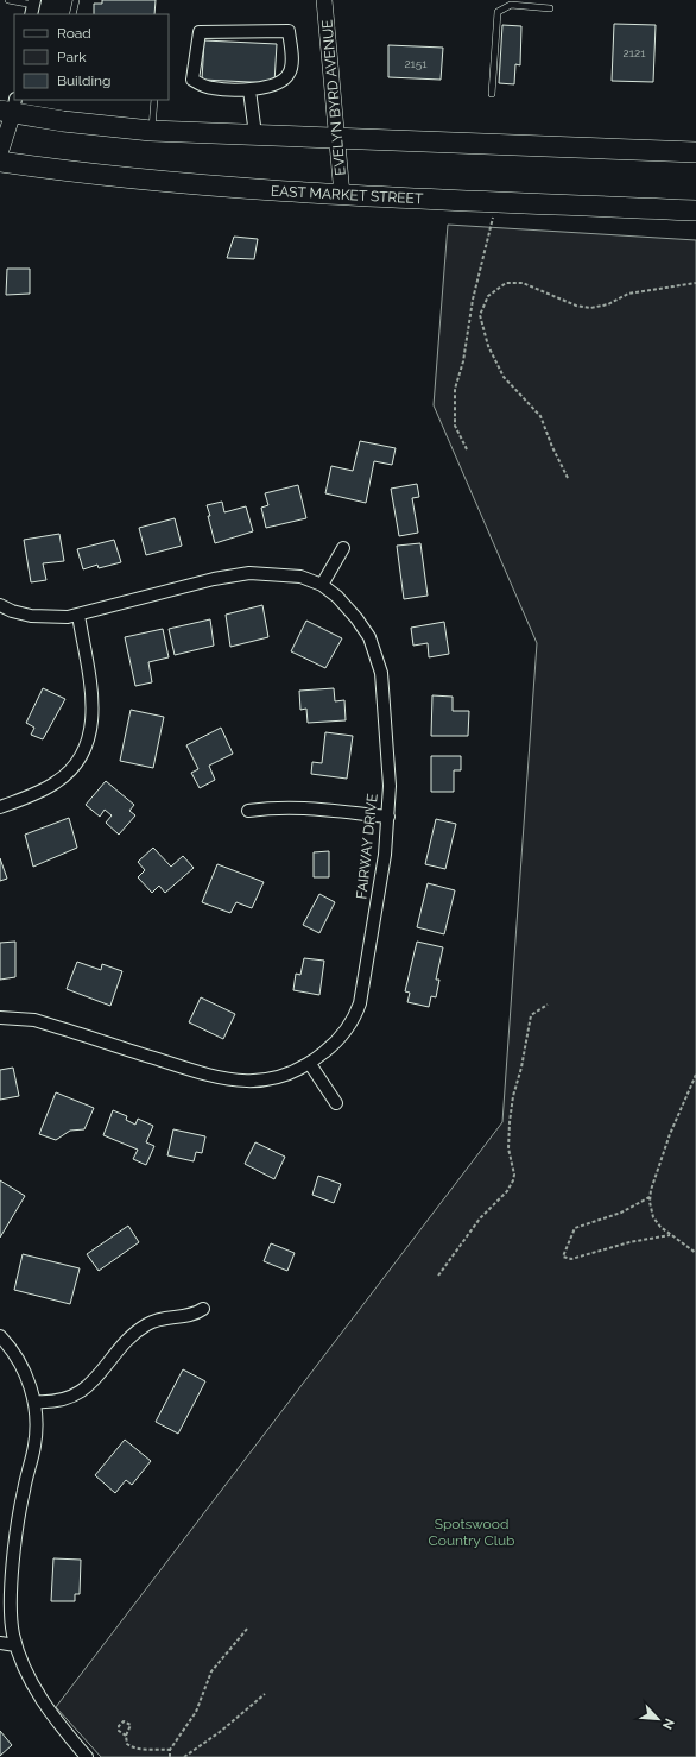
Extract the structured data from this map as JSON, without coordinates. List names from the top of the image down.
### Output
{
  "streets": {
    "highway": ["EAST MARKET STREET"],
    "street": ["EVELYN BYRD AVENUE", "FAIRWAY DRIVE"]
  },
  "crossings": [
    ["EVELYN BYRD AVENUE", "EAST MARKET STREET"]
  ],
  "parks": ["Spotswood Country Club"],
  "house_numbers": ["2121", "2151"],
  "legend": ["Road", "Park", "Building"],
  "north": "bottom right"
}
